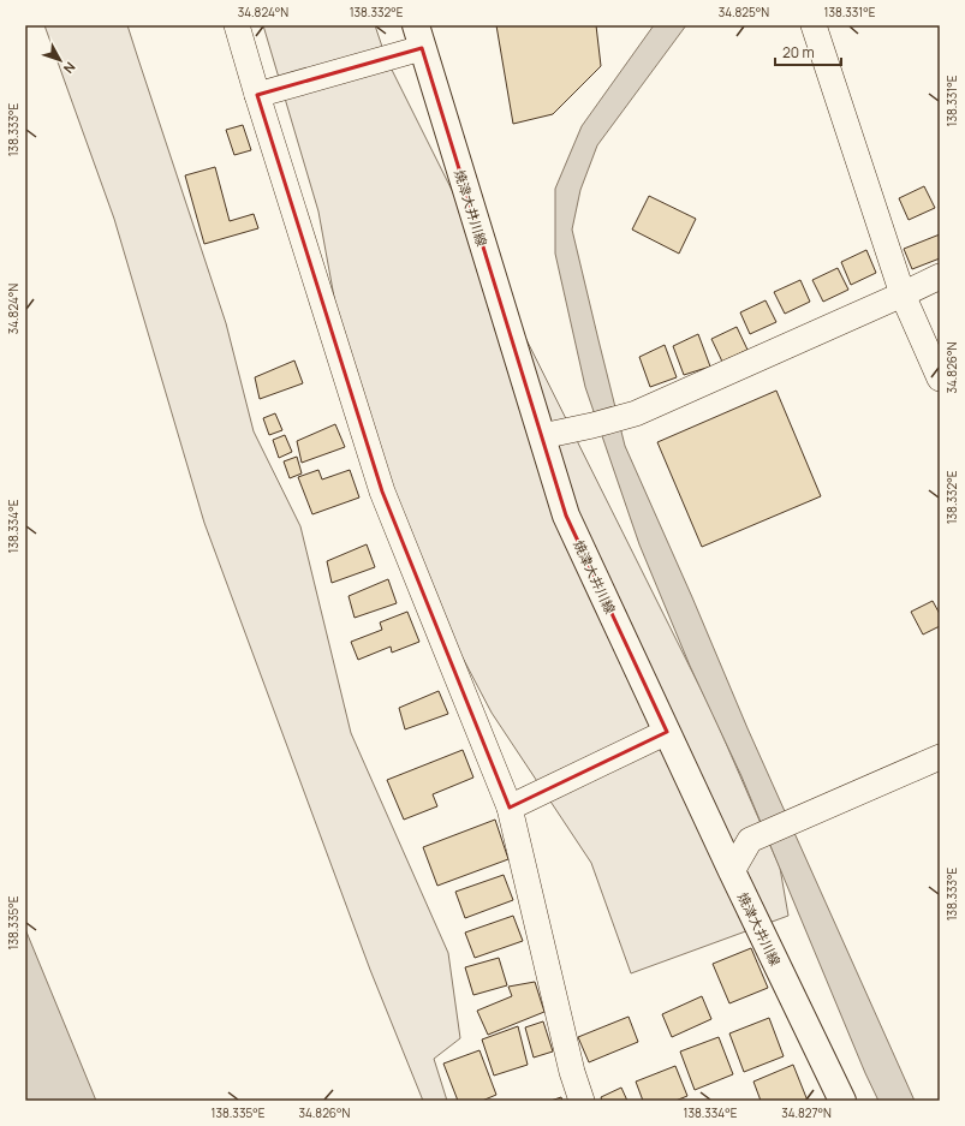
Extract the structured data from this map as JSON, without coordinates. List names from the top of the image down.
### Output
{
  "streets": {
    "main road": ["焼津大井川線"]
  },
  "scale_bar": "20 m",
  "north": "bottom right",
  "coordinates": [
    "34.824°N",
    "138.332°E",
    "34.825°N",
    "138.331°E",
    "138.333°E",
    "34.826°N",
    "138.334°E",
    "138.335°E",
    "34.827°N"
  ]
}
